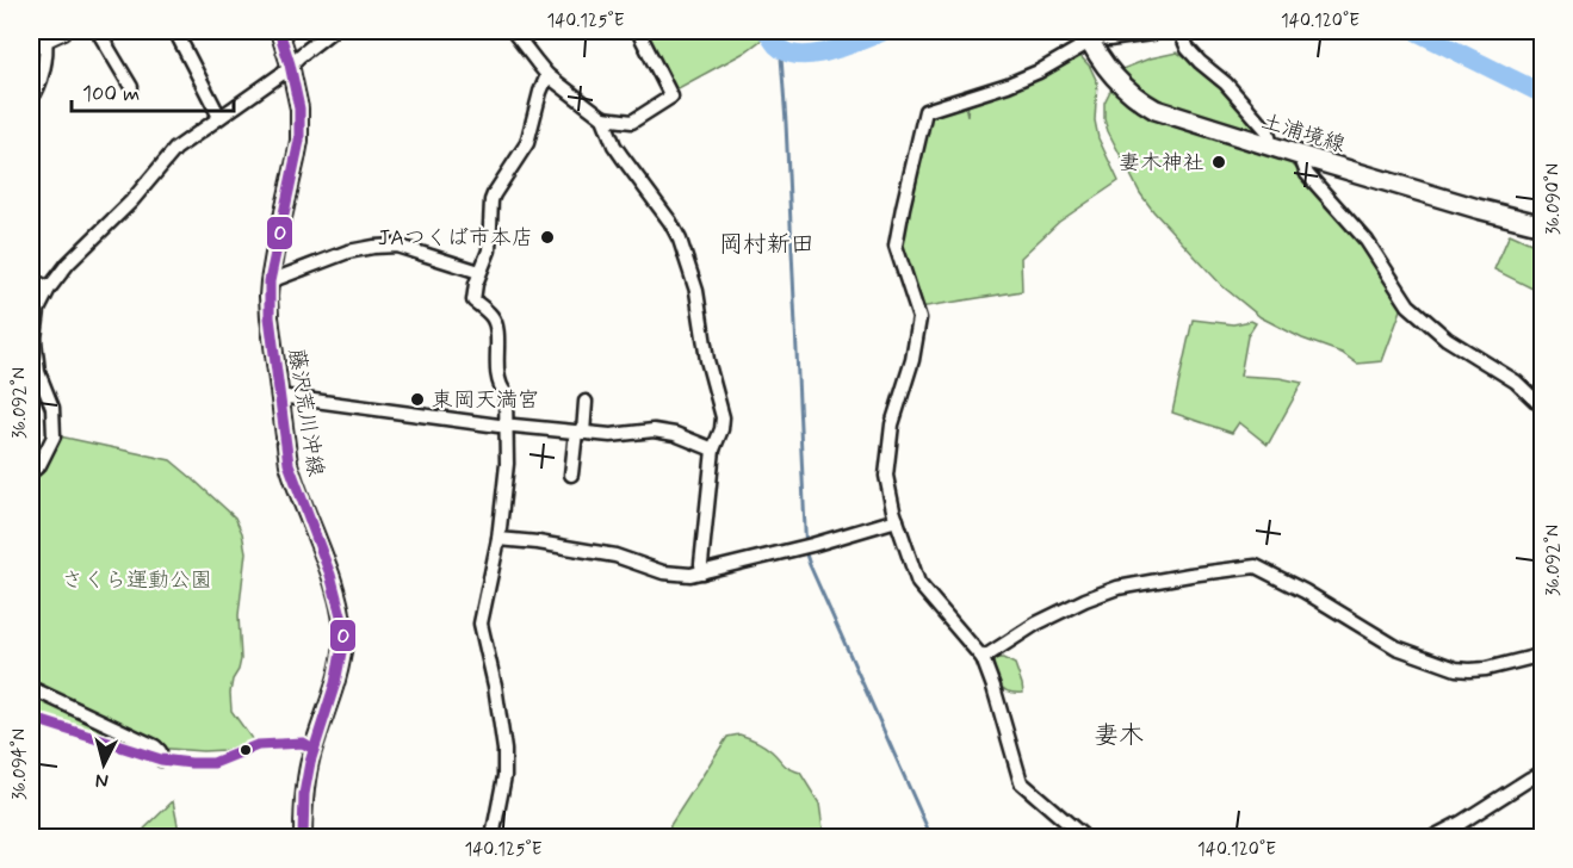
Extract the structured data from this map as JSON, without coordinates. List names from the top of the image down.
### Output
{
  "streets": {
    "main road": ["土浦境線", "藤沢荒川沖線"]
  },
  "districts": ["岡村新田", "妻木"],
  "parks": ["さくら運動公園"],
  "places": ["妻木神社", "JAつくば市本店", "東岡天満宮"],
  "lines": ["transit line O"],
  "scale_bar": "100 m",
  "north": "bottom",
  "coordinates": [
    "140.125°E",
    "140.120°E",
    "36.090°N",
    "36.092°N",
    "36.094°N"
  ]
}
